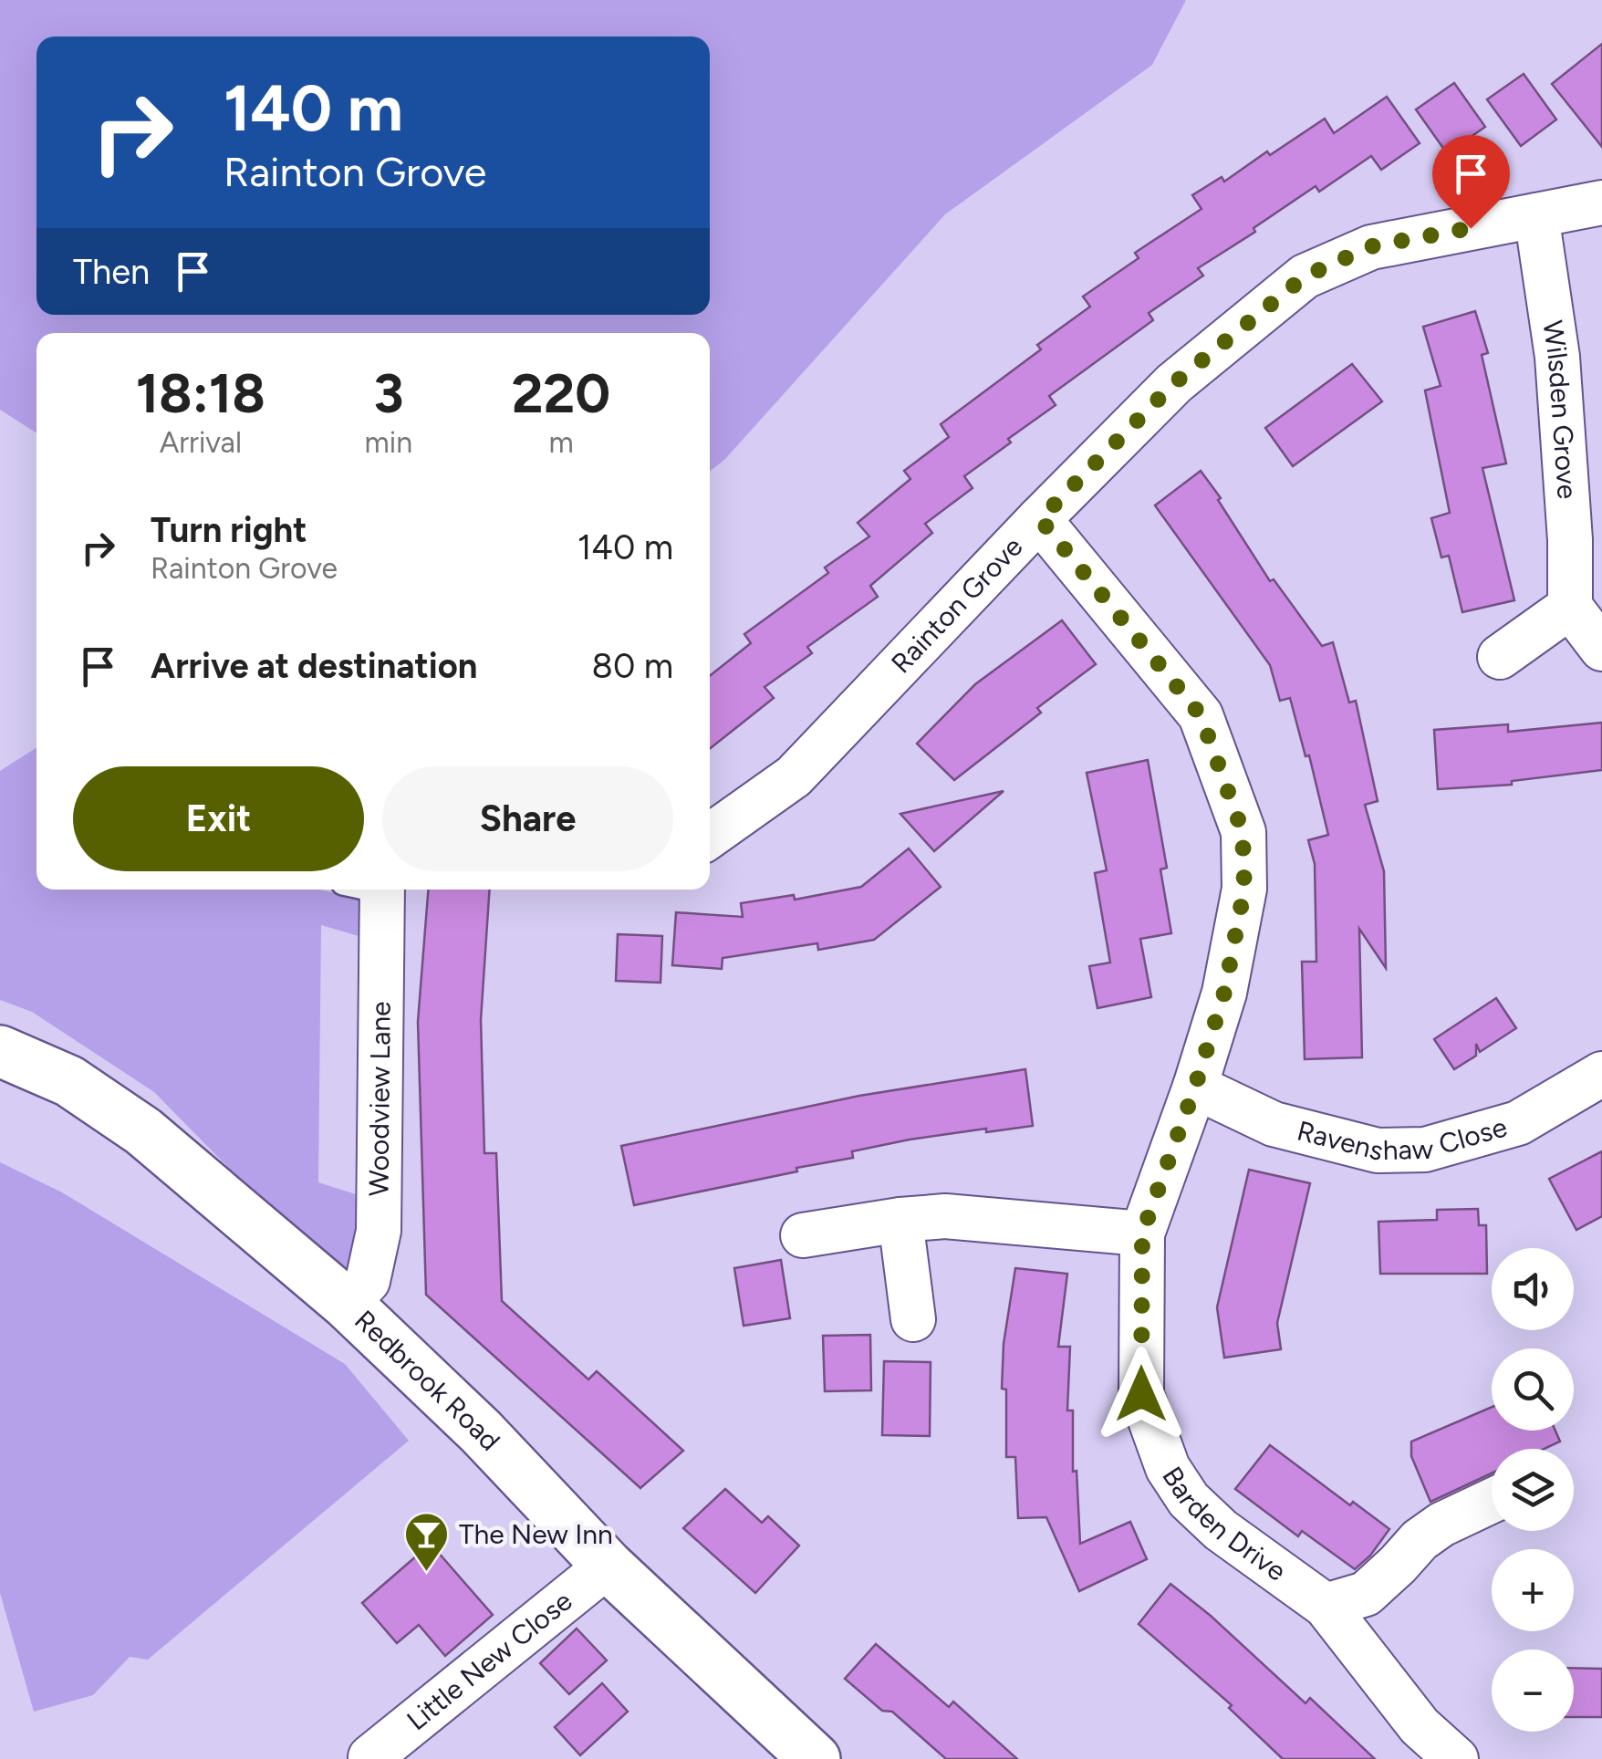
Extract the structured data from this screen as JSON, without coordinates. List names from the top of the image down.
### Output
{
  "streets": {
    "street": [
      "Wilsden Grove",
      "Rainton Grove",
      "Woodview Lane",
      "Ravenshaw Close",
      "Redbrook Road",
      "Barden Drive",
      "Little New Close"
    ]
  },
  "crossings": [
    ["Wilsden Grove", "Rainton Grove"],
    ["Rainton Grove", "Barden Drive"],
    ["Woodview Lane", "Redbrook Road"],
    ["Ravenshaw Close", "Barden Drive"],
    ["Redbrook Road", "Little New Close"]
  ],
  "places": {
    "bar": ["The New Inn"]
  },
  "page": {
    "turn": ["140 m", "Rainton Grove"],
    "then": "Then",
    "eta": [
      "18:18",
      "Arrival",
      "3",
      "min",
      "220",
      "m"
    ],
    "list": [
      {
        "name": "Turn right",
        "note": "Rainton Grove",
        "value": "140 m"
      },
      {
        "name": "Arrive at destination",
        "value": "80 m"
      }
    ],
    "buttons": ["Exit", "Share"],
    "map_buttons": ["+", "−"]
  }
}
